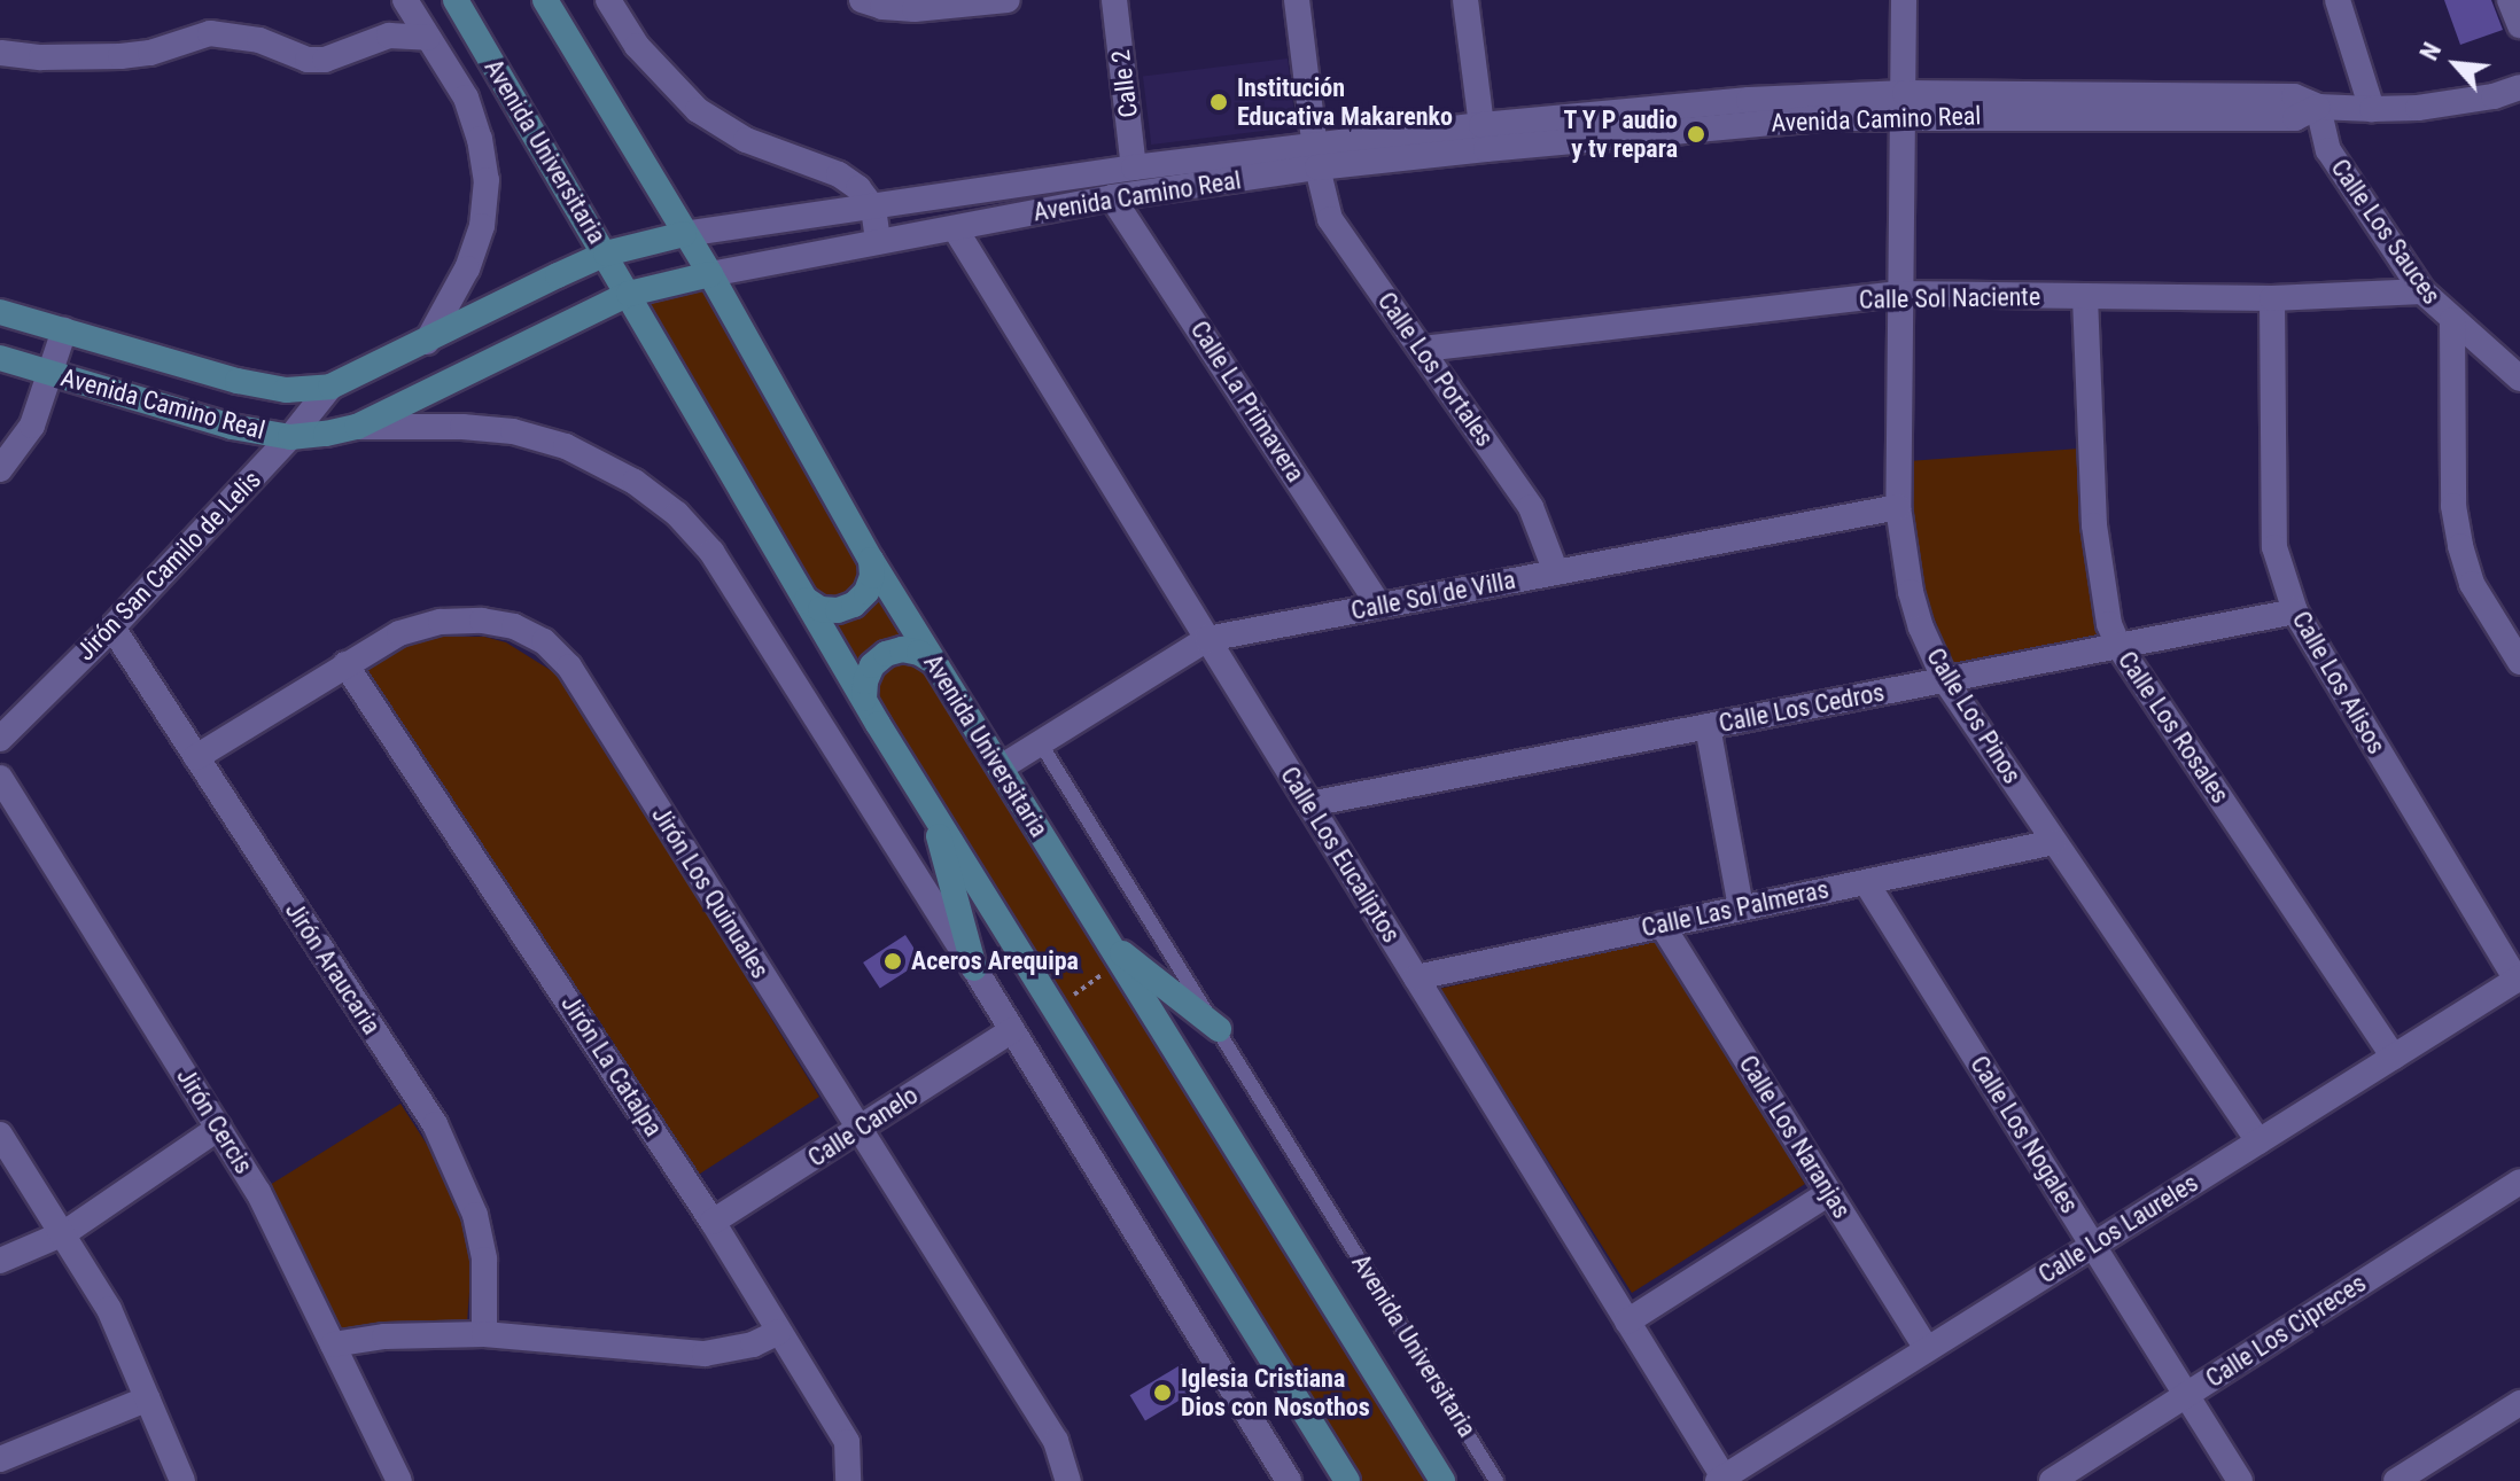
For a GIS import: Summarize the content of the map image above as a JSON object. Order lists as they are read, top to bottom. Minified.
{"streets":{"main road":["Avenida Camino Real","Avenida Universitaria"],"street":["Calle 2","Calle Los Sauces","Calle Sol Naciente","Calle Los Portales","Calle La Primavera","Jirón San Camilo de Lelis","Calle Sol de Villa","Calle Los Alisos","Calle Los Cedros","Calle Los Pinos","Calle Los Rosales","Calle Los Eucaliptos","Jirón Los Quinuales","Calle Las Palmeras","Jirón Araucaria","Jirón La Catalpa","Jirón Cercis","Calle Canelo","Calle Los Nogales","Calle Los Naranjas","Calle Los Laureles","Calle Los Cipreces"]},"crossings":[["Calle 2","Avenida Camino Real"],["Avenida Camino Real","Avenida Universitaria"],["Avenida Camino Real","Calle Los Sauces"],["Avenida Camino Real","Calle Los Portales"],["Avenida Camino Real","Calle La Primavera"],["Avenida Camino Real","Jirón San Camilo de Lelis"],["Avenida Camino Real","Calle Los Pinos"],["Avenida Camino Real","Calle Los Eucaliptos"],["Avenida Universitaria","Calle Sol de Villa"],["Calle Los Sauces","Calle Sol Naciente"],["Calle Sol Naciente","Calle Los Portales"],["Calle Sol Naciente","Calle Los Alisos"],["Calle Sol Naciente","Calle Los Pinos"],["Calle Sol Naciente","Calle Los Rosales"],["Calle Los Portales","Calle Sol de Villa"],["Calle La Primavera","Calle Sol de Villa"],["Jirón San Camilo de Lelis","Jirón Araucaria"],["Calle Sol de Villa","Calle Los Pinos"],["Calle Sol de Villa","Calle Los Eucaliptos"],["Calle Los Alisos","Calle Los Cedros"],["Calle Los Alisos","Calle Los Laureles"],["Calle Los Cedros","Calle Los Pinos"],["Calle Los Cedros","Calle Los Rosales"],["Calle Los Cedros","Calle Los Eucaliptos"],["Calle Los Pinos","Calle Las Palmeras"],["Calle Los Pinos","Calle Los Laureles"],["Calle Los Rosales","Calle Los Laureles"],["Calle Los Eucaliptos","Calle Las Palmeras"],["Calle Los Eucaliptos","Calle Los Laureles"],["Jirón Los Quinuales","Jirón Araucaria"],["Jirón Los Quinuales","Jirón La Catalpa"],["Jirón Los Quinuales","Calle Canelo"],["Calle Las Palmeras","Calle Los Nogales"],["Calle Las Palmeras","Calle Los Naranjas"],["Jirón La Catalpa","Calle Canelo"],["Calle Los Nogales","Calle Los Laureles"],["Calle Los Nogales","Calle Los Cipreces"],["Calle Los Naranjas","Calle Los Laureles"]],"places":["Institución Educativa Makarenko","T Y P audio y tv repara","Aceros Arequipa","Iglesia Cristiana Dios con Nosothos"],"north":"top left"}
